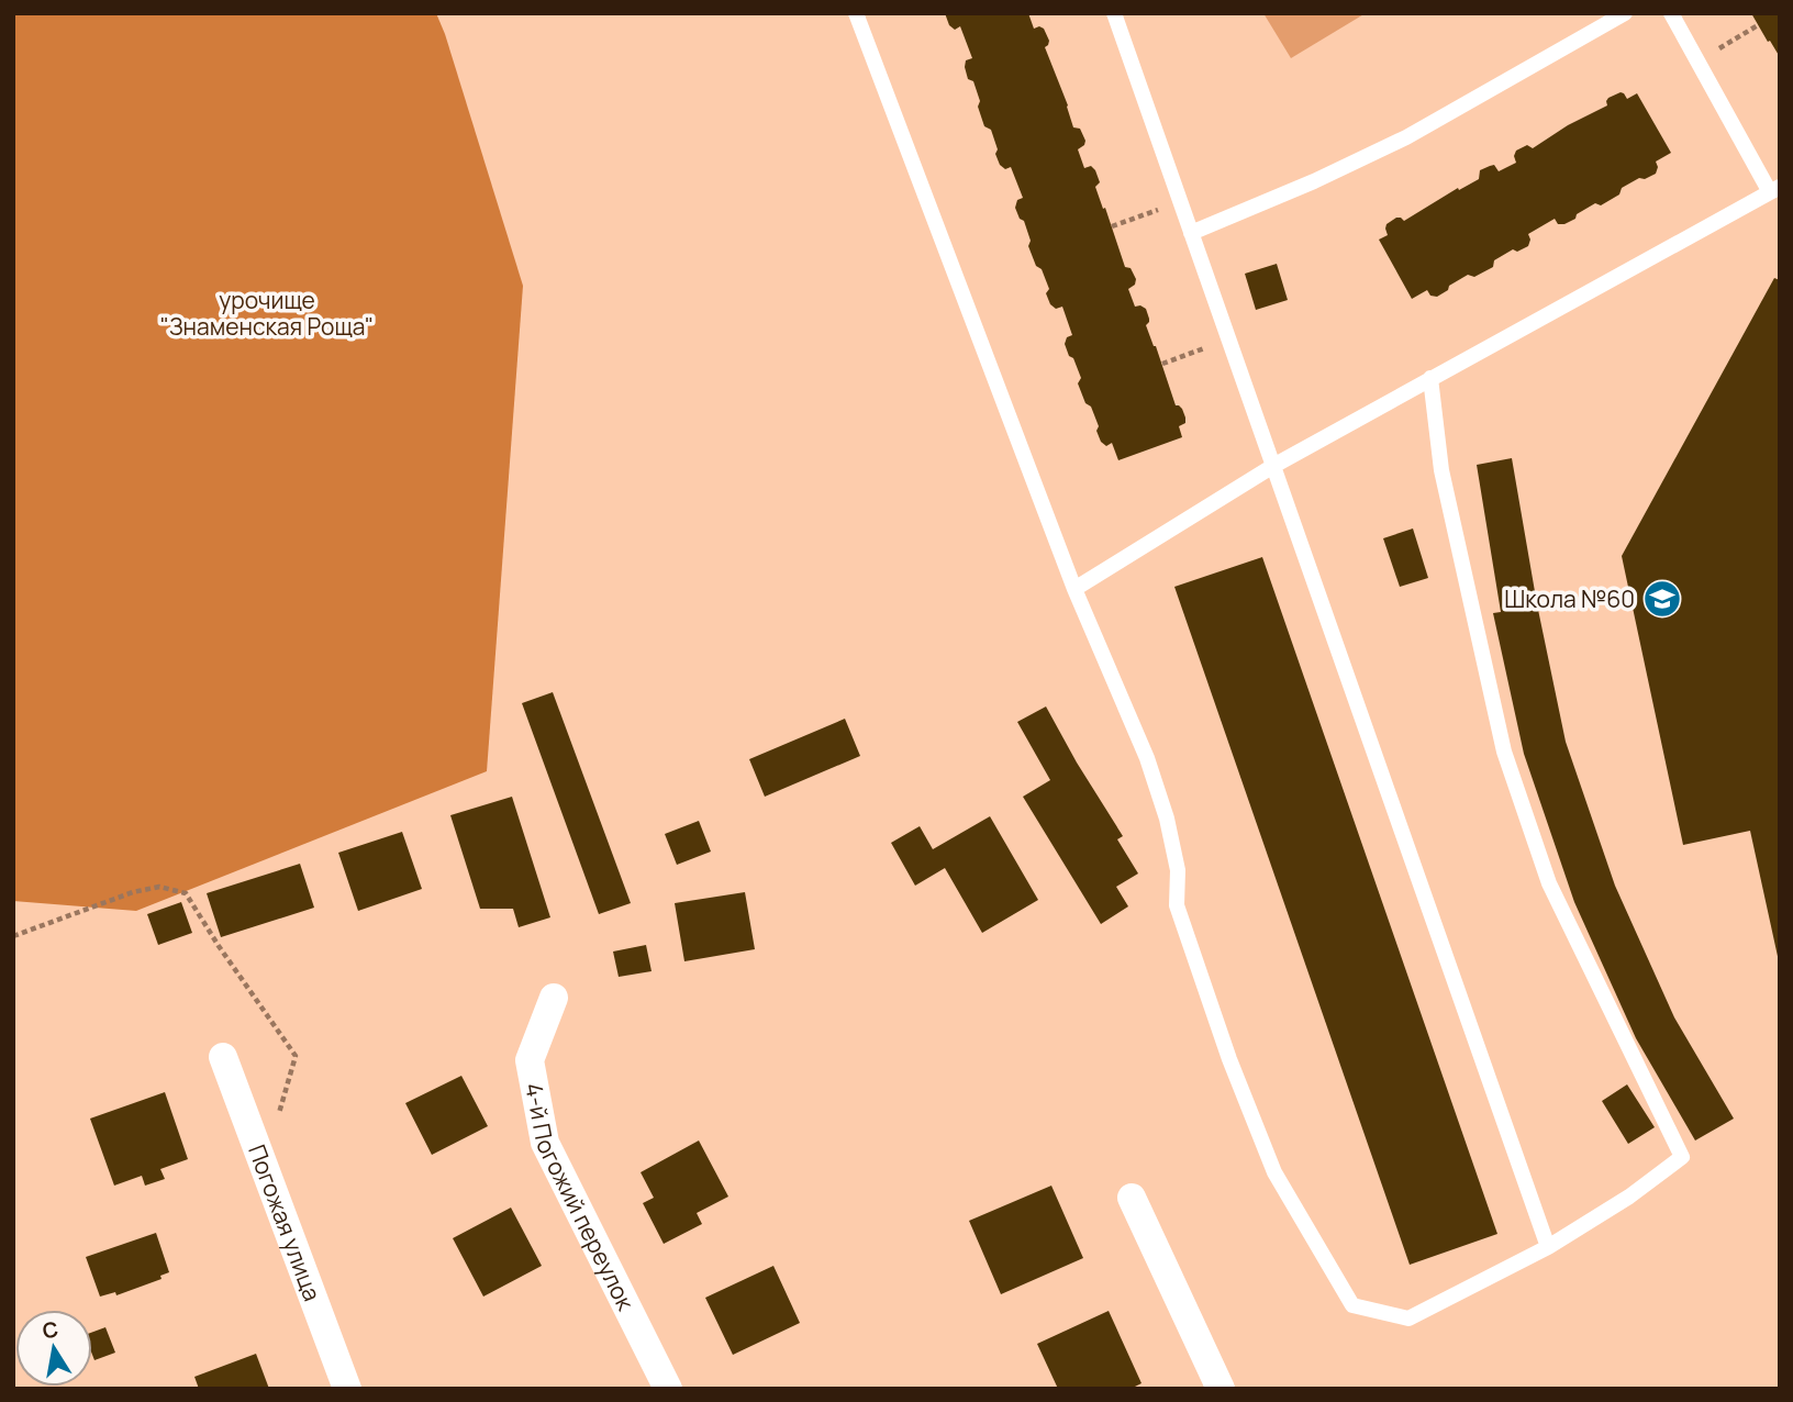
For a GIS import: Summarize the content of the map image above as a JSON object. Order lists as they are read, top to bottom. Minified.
{"streets":{"street":["4-й Погожий переулок","Погожая улица"]},"parks":["урочище \"Знаменская Роща\""],"places":{"school or university":["Школа №60"]},"north":"top"}
